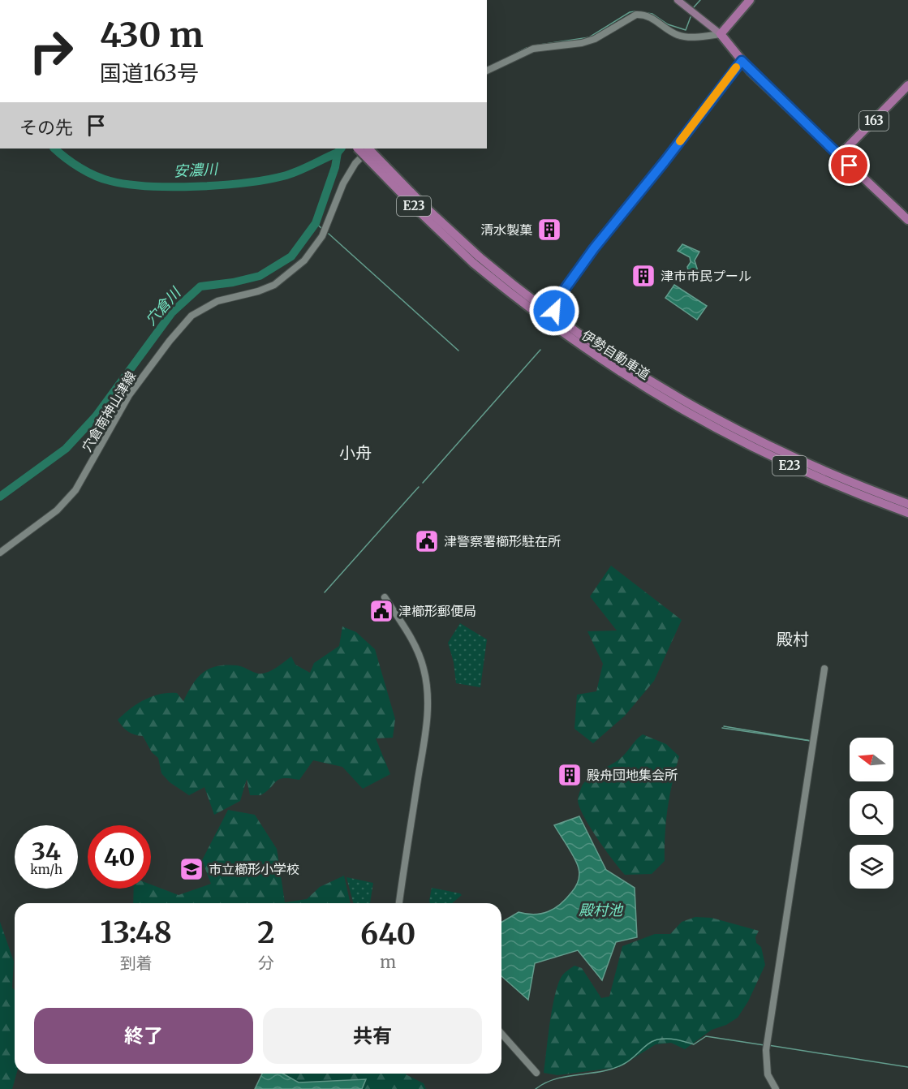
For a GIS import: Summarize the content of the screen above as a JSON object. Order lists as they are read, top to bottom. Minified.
{"streets":{"highway":["163","E23","伊勢自動車道"],"street":["穴倉南神山津線"]},"districts":["小舟","殿村"],"water":["安濃川","穴倉川","殿村池"],"places":{"building":["清水製菓","津市市民プール","殿舟団地集会所"],"public building":["津警察署櫛形駐在所","津櫛形郵便局"],"school or university":["市立櫛形小学校"]},"north":"left","page":{"turn":["430 m","国道163号"],"then":"その先","speed":"34 km/h","limit":"40","eta":["13:48","到着","2","分","640","m"],"buttons":["終了","共有"]}}
